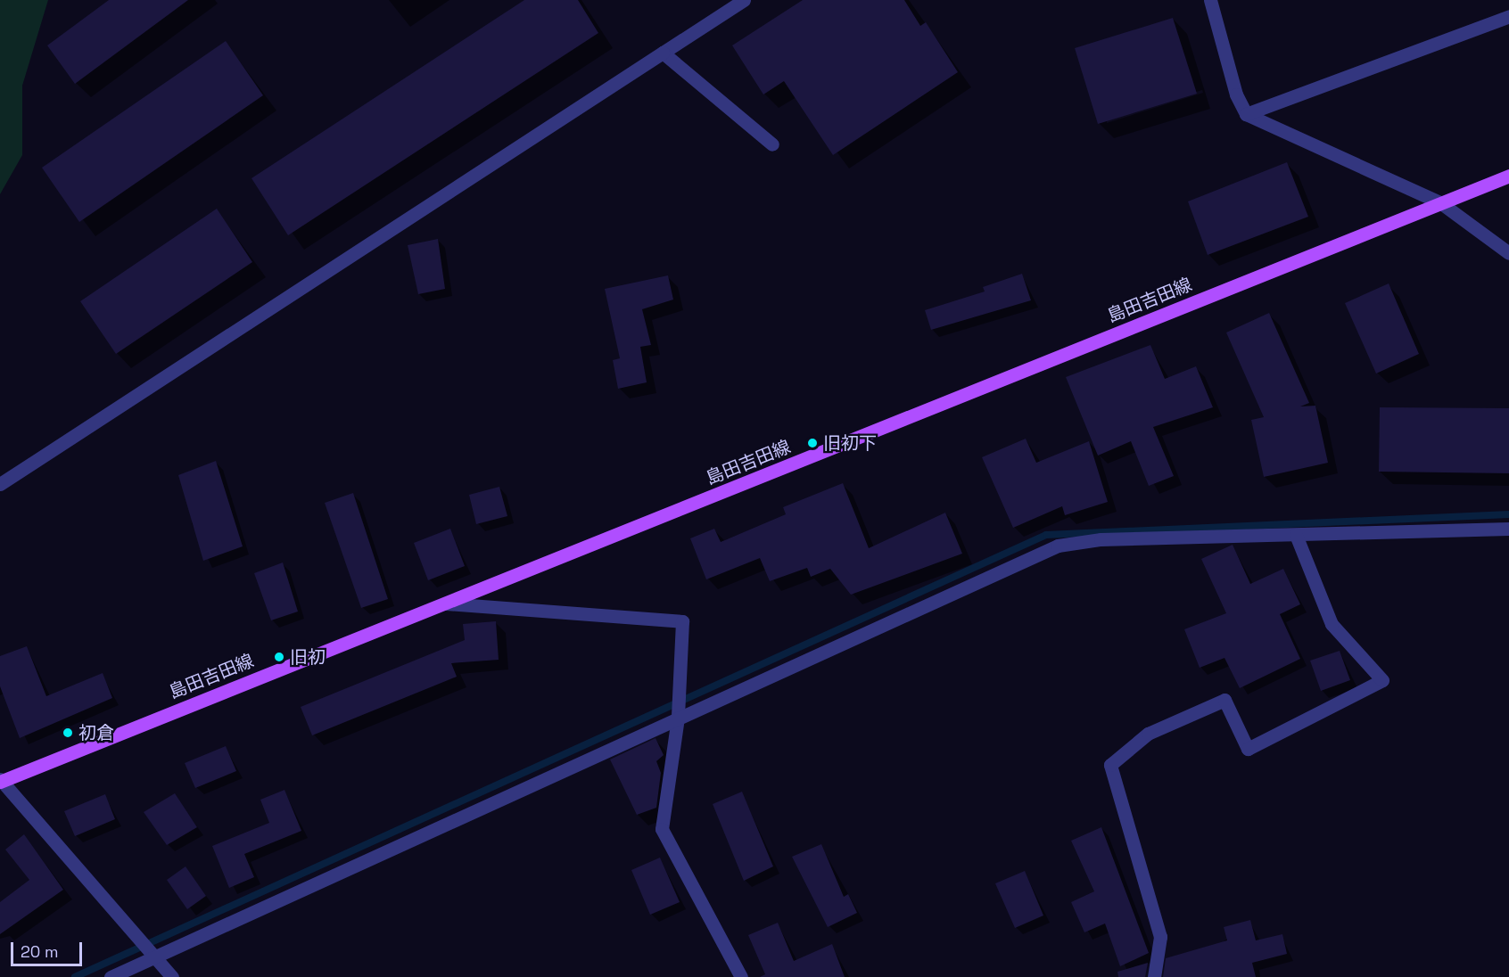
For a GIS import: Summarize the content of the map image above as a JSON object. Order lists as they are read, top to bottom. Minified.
{"streets":{"main road":["島田吉田線"]},"places":["旧初下","旧初","初倉"],"scale_bar":"20 m"}
